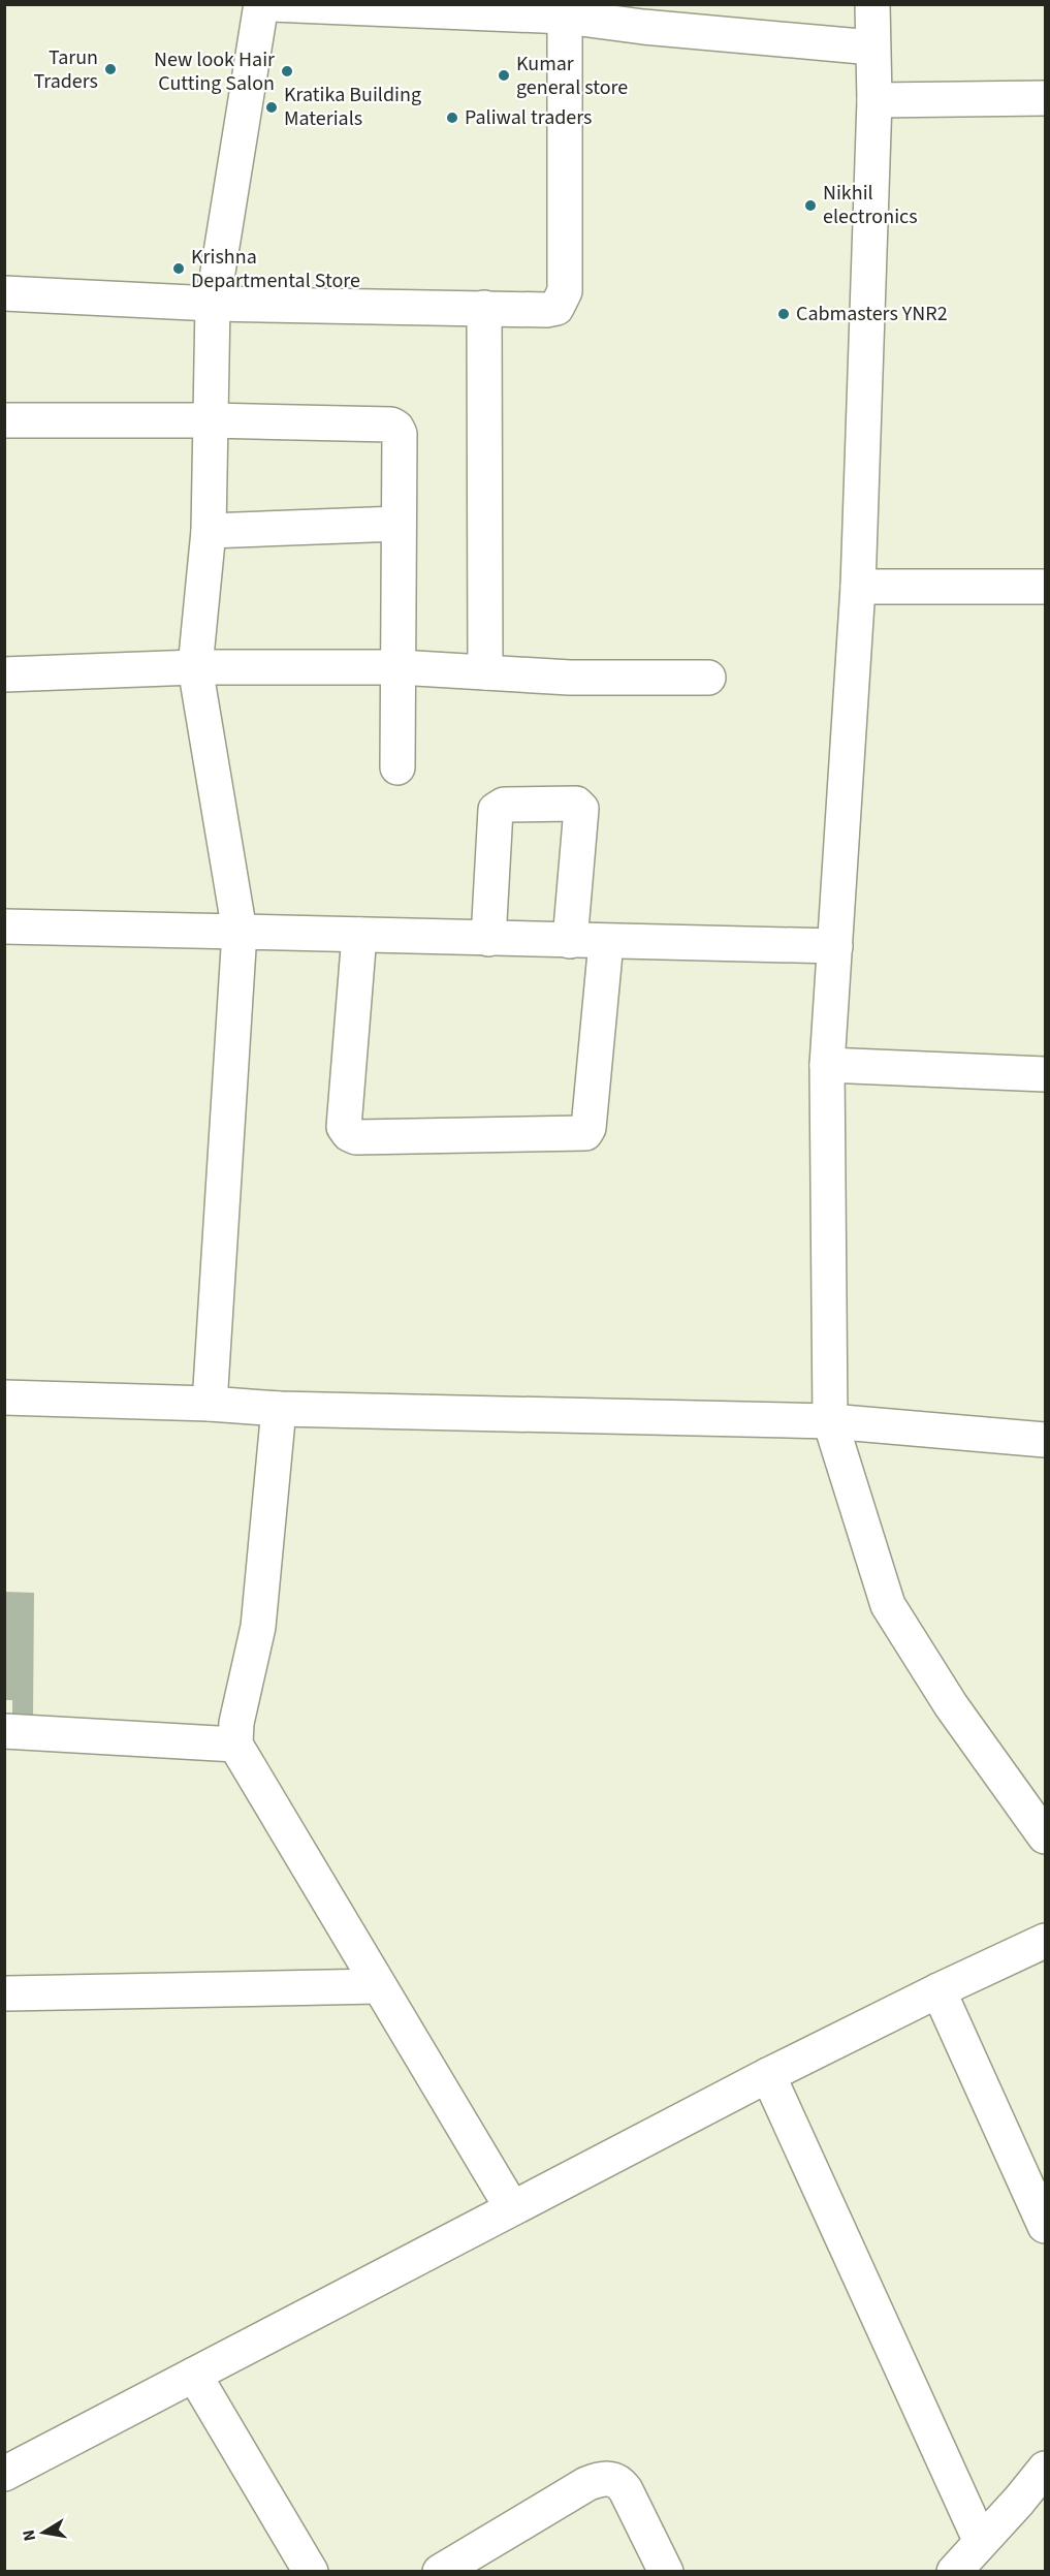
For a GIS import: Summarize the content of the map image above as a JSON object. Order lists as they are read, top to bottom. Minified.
{"places":["Tarun Traders","New look Hair Cutting Salon","Kumar general store","Kratika Building Materials","Paliwal traders","Nikhil electronics","Krishna Departmental Store","Cabmasters YNR2"],"north":"left"}
